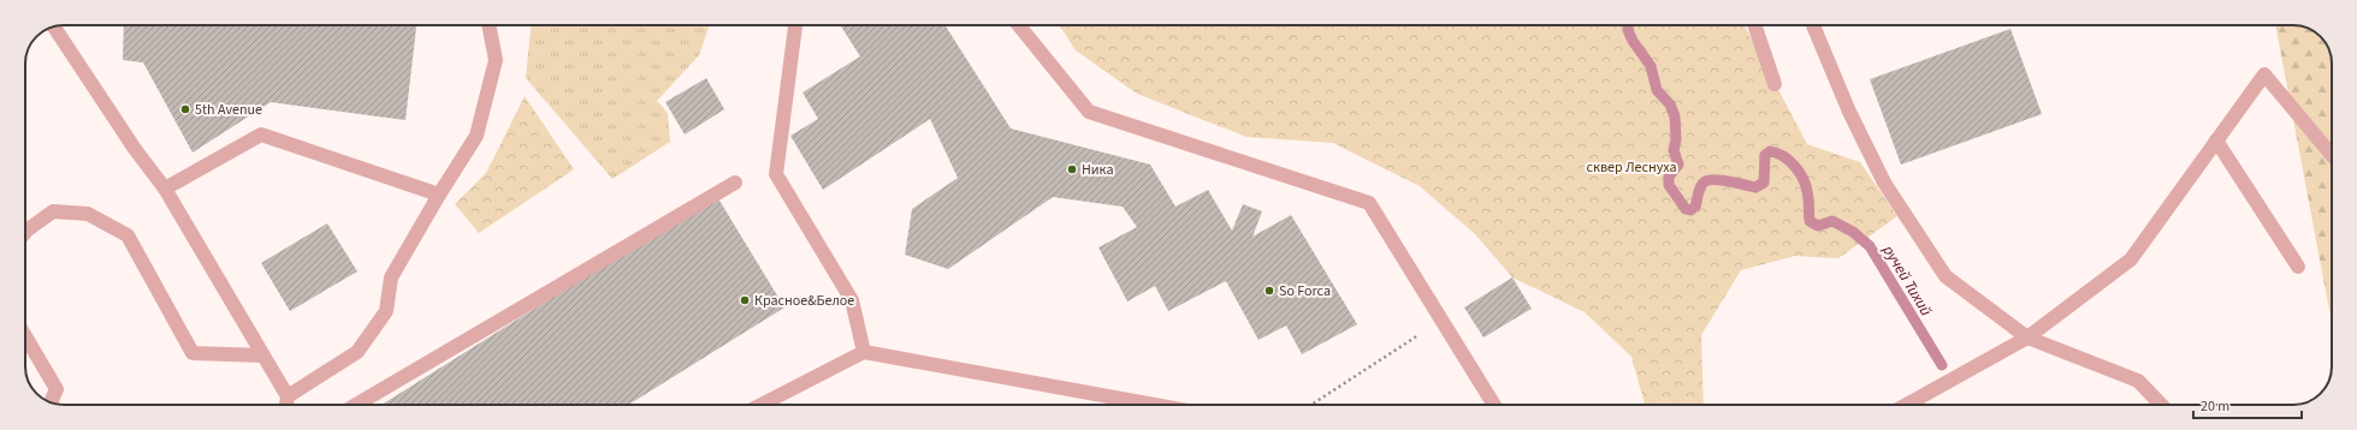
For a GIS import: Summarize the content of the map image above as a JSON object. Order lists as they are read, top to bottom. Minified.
{"water":["ручей Тихий"],"parks":["сквер Леснуха"],"places":["5th Avenue","Ника","So Forca","Красное&Белое"],"scale_bar":"20 m"}
